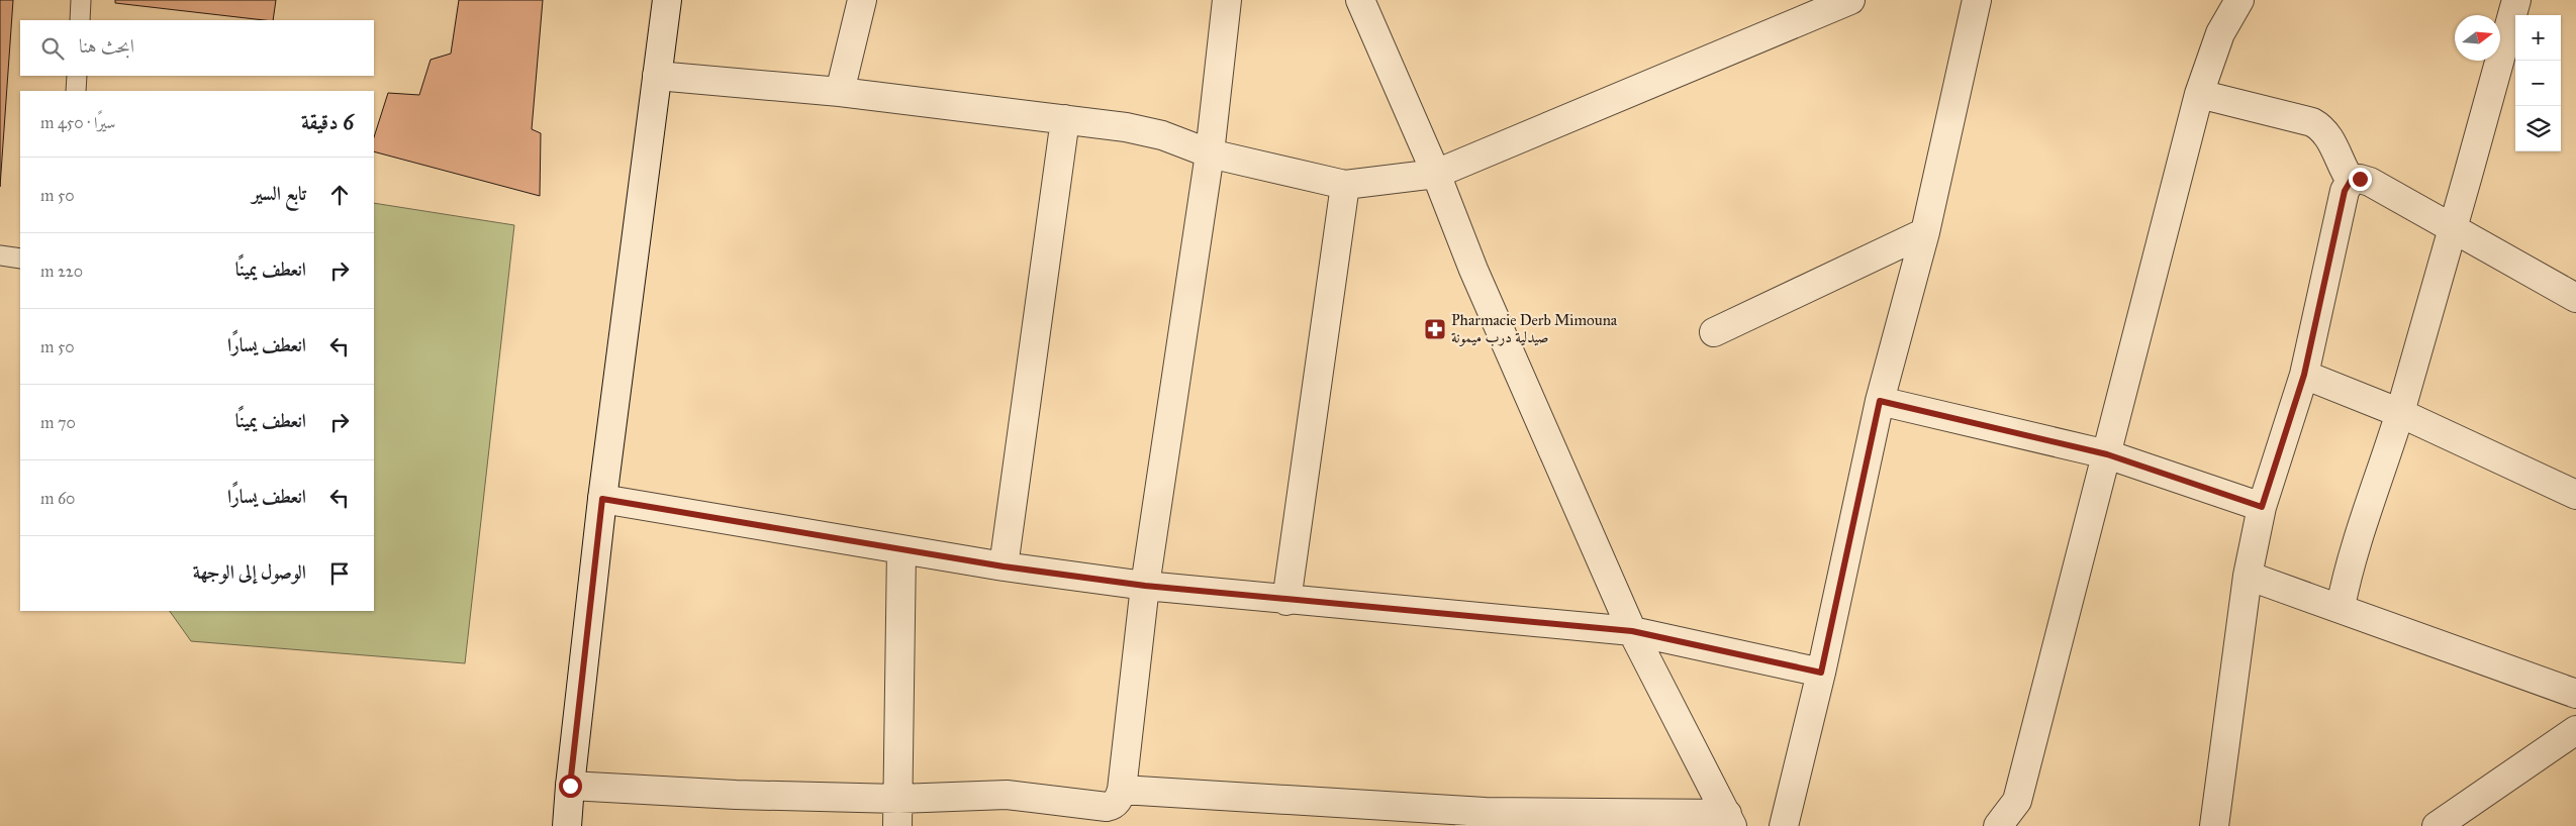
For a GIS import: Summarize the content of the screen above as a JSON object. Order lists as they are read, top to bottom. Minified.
{"places":{"pharmacy":["Pharmacie Derb Mimouna صيدلية درب ميمونة"]},"north":"right","page":{"map_buttons":["+","−"],"search":"ابحث هنا","heading":["6 دقيقة","سيرًا · 450 m"],"list":[["تابع السير","50 m"],["انعطف يمينًا","220 m"],["انعطف يسارًا","50 m"],["انعطف يمينًا","70 m"],["انعطف يسارًا","60 m"],"الوصول إلى الوجهة"]}}
